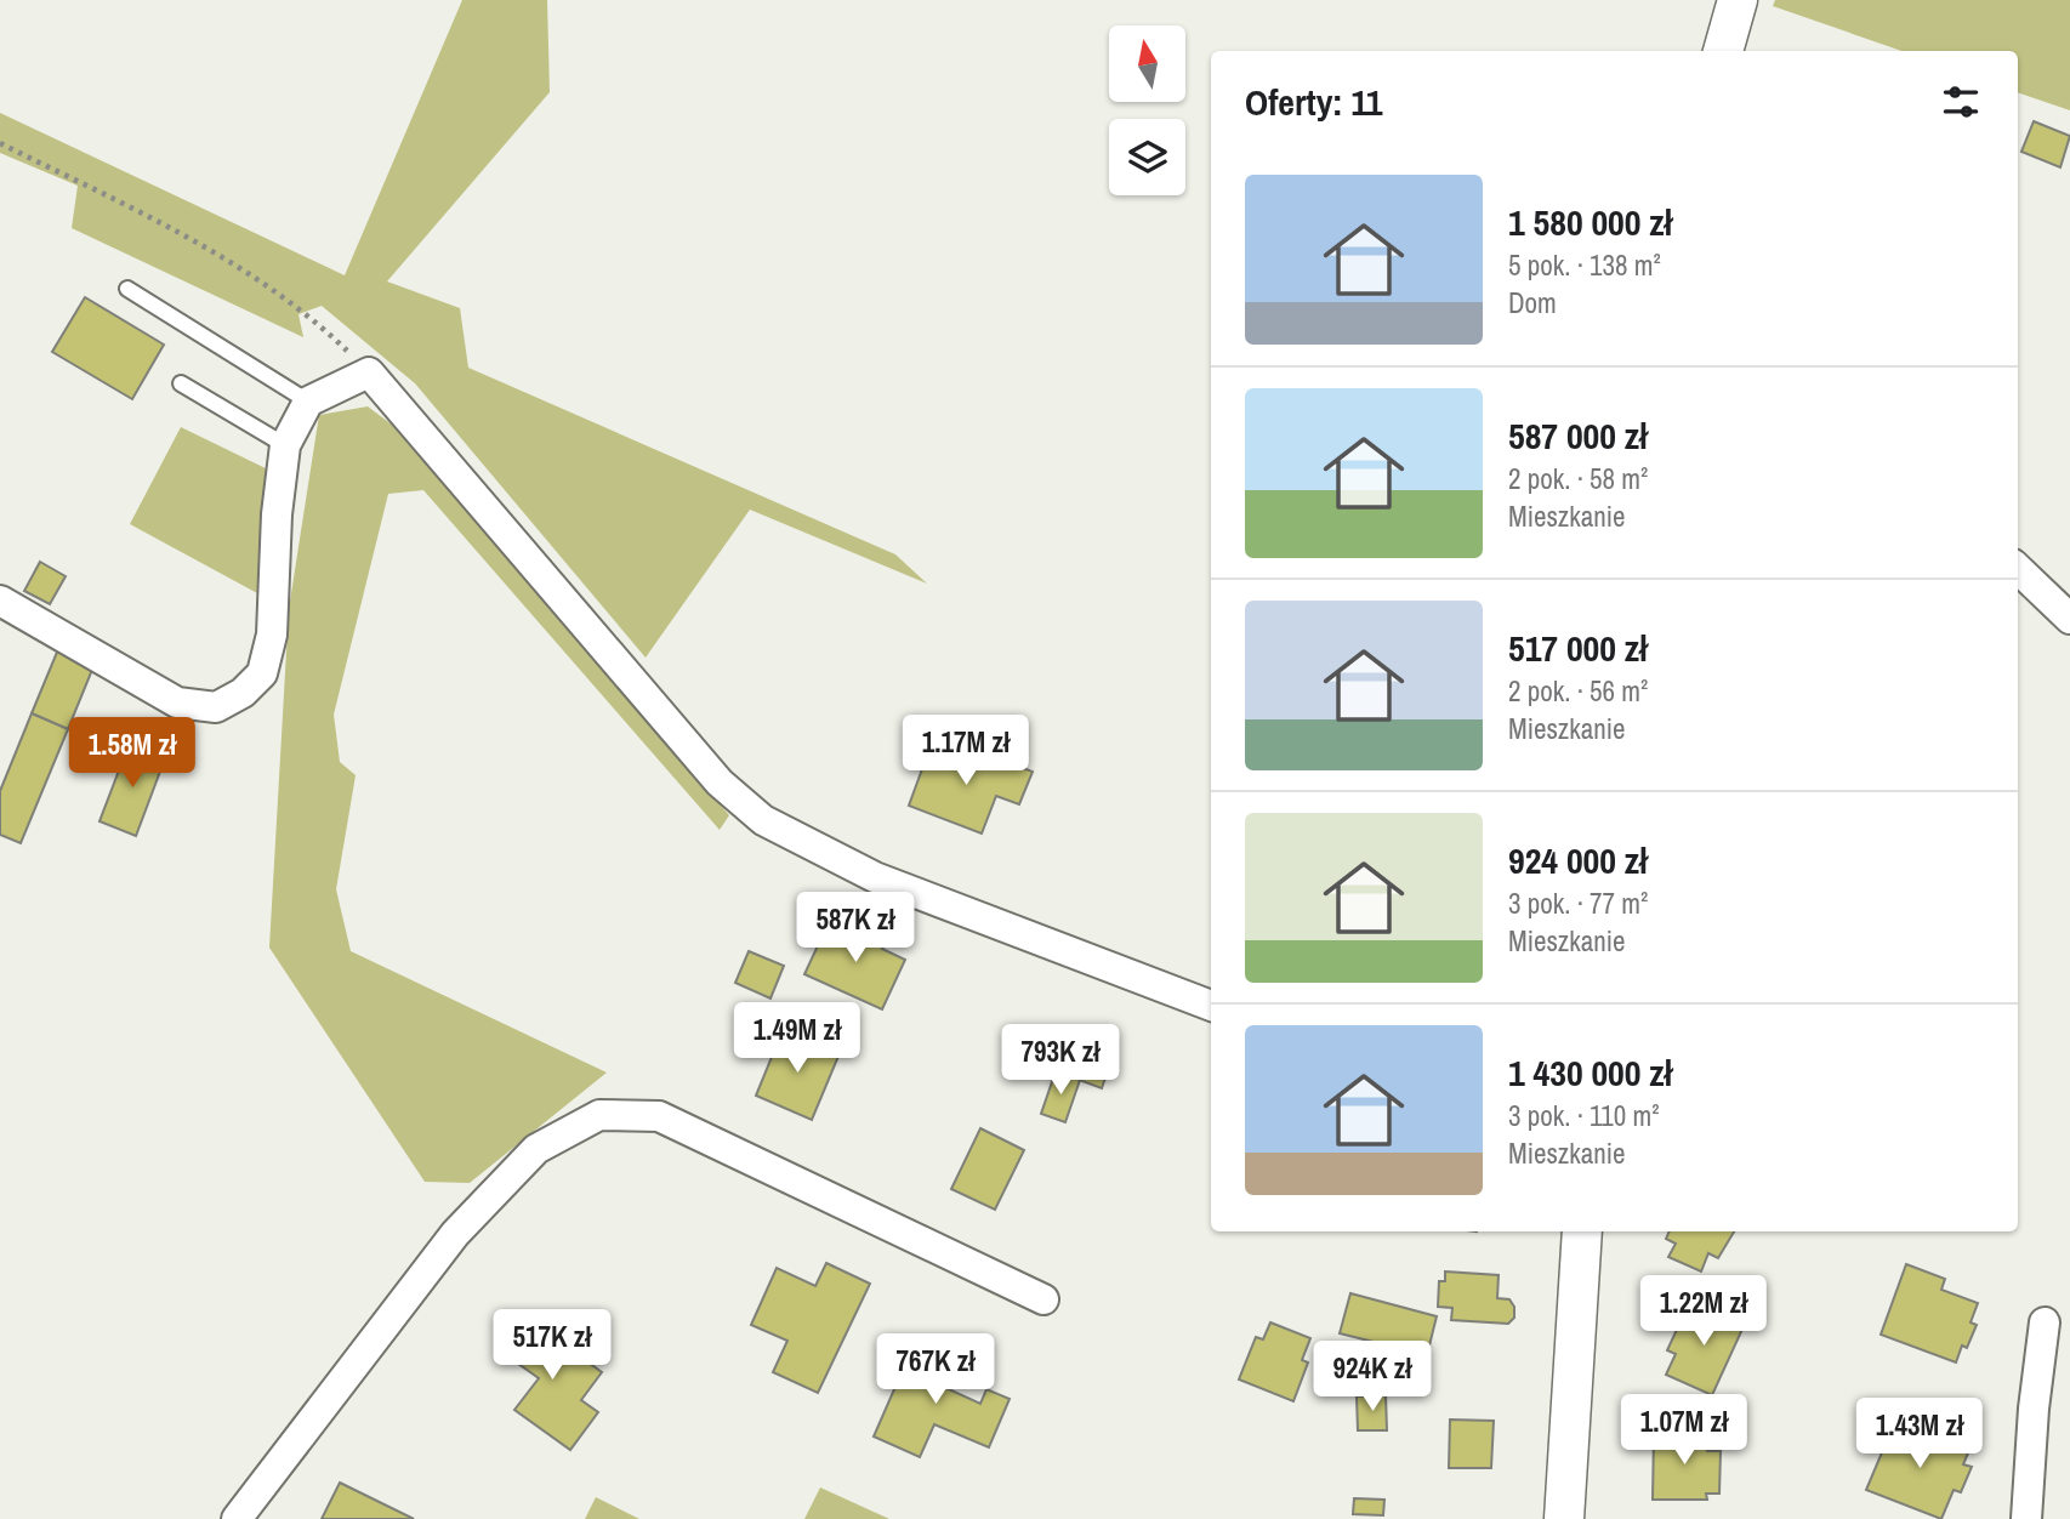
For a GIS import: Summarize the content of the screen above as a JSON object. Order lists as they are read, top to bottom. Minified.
{"north":"top","page":{"heading":"Oferty: 11","list":[{"name":"1 580 000 zł","note":"5 pok. · 138 m² · Dom"},{"name":"587 000 zł","note":"2 pok. · 58 m² · Mieszkanie"},{"name":"517 000 zł","note":"2 pok. · 56 m² · Mieszkanie"},{"name":"924 000 zł","note":"3 pok. · 77 m² · Mieszkanie"},{"name":"1 430 000 zł","note":"3 pok. · 110 m² · Mieszkanie"}],"price":["1.17M zł","1.58M zł","587K zł","1.49M zł","793K zł","1.22M zł","517K zł","767K zł","924K zł","1.07M zł","1.43M zł"]}}
